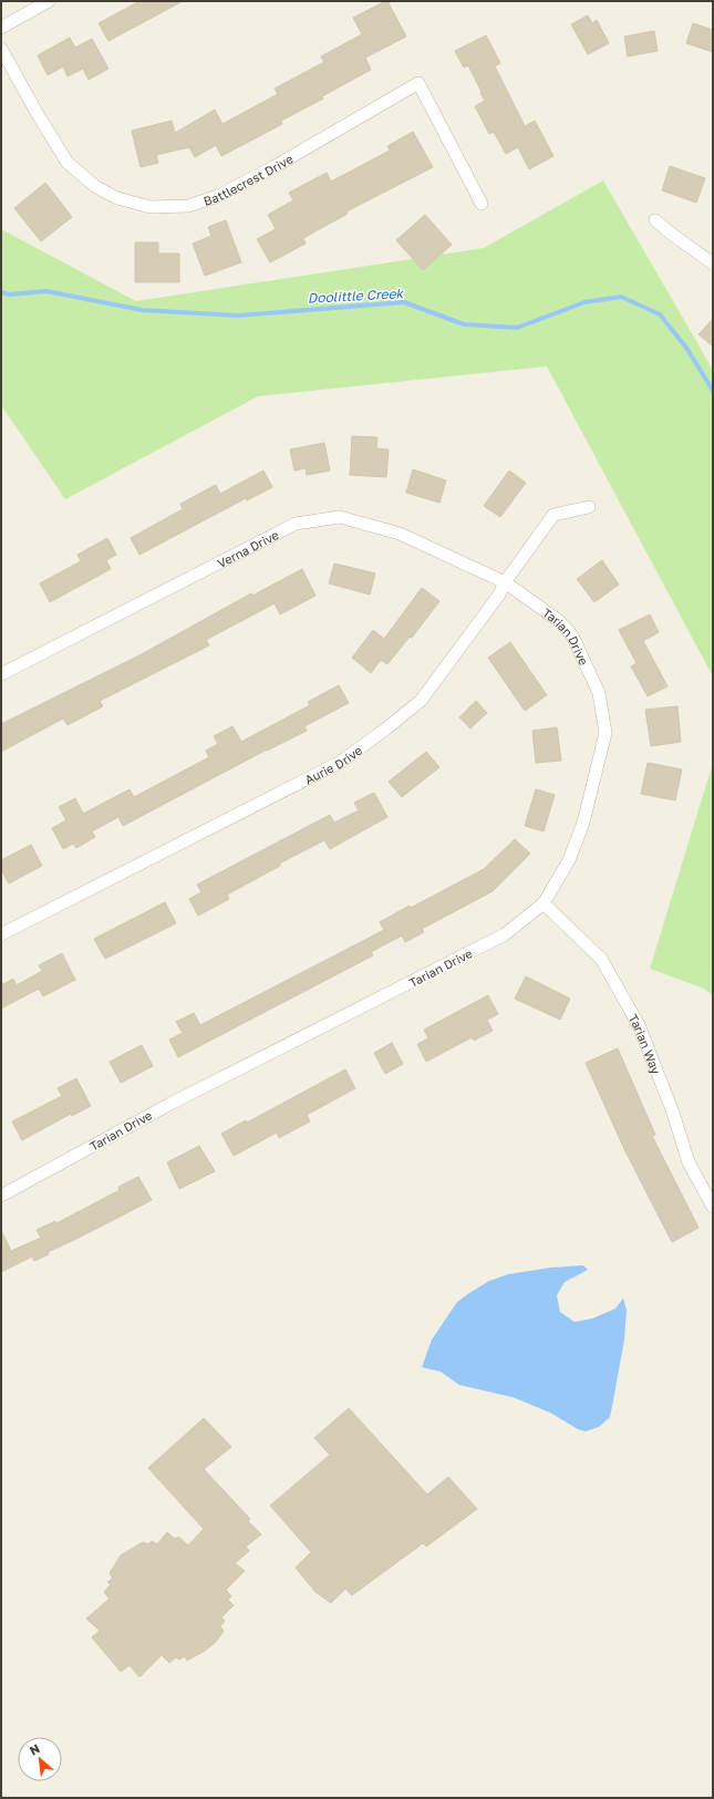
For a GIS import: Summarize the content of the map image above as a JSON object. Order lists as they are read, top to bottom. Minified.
{"streets":{"street":["Battlecrest Drive","Verna Drive","Tarian Drive","Aurie Drive","Tarian Way"]},"crossings":[["Verna Drive","Tarian Drive"],["Verna Drive","Aurie Drive"],["Tarian Drive","Aurie Drive"],["Tarian Drive","Tarian Way"]],"water":["Doolittle Creek"],"north":"top left"}
